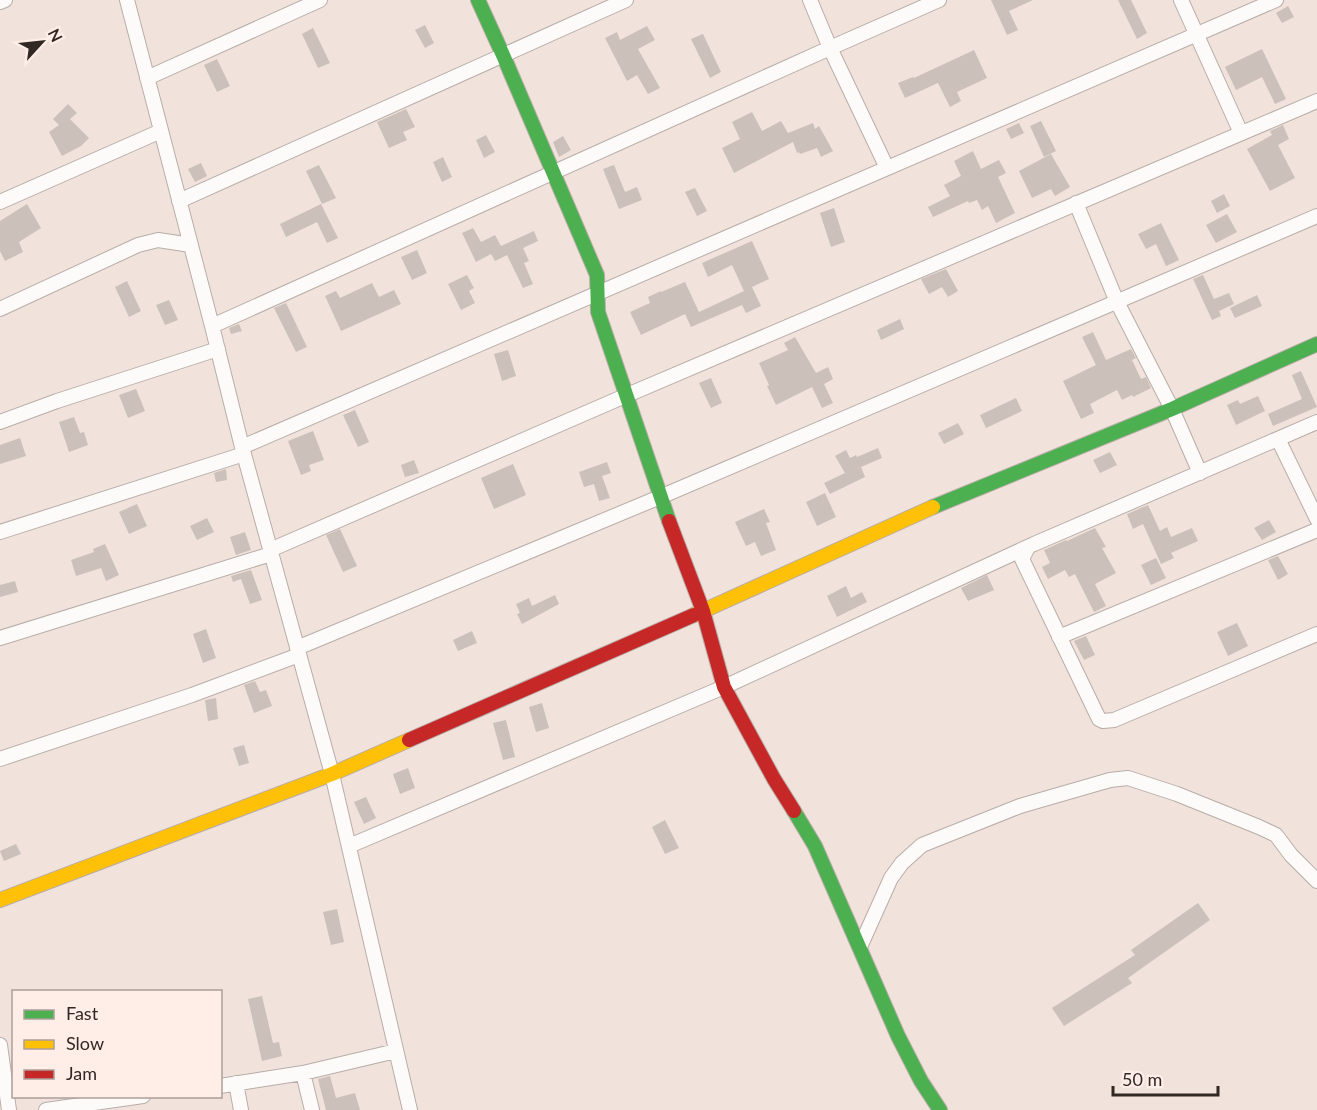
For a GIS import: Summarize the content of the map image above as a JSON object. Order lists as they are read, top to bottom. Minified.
{"legend":["Fast","Slow","Jam"],"scale_bar":"50 m","north":"top right"}
